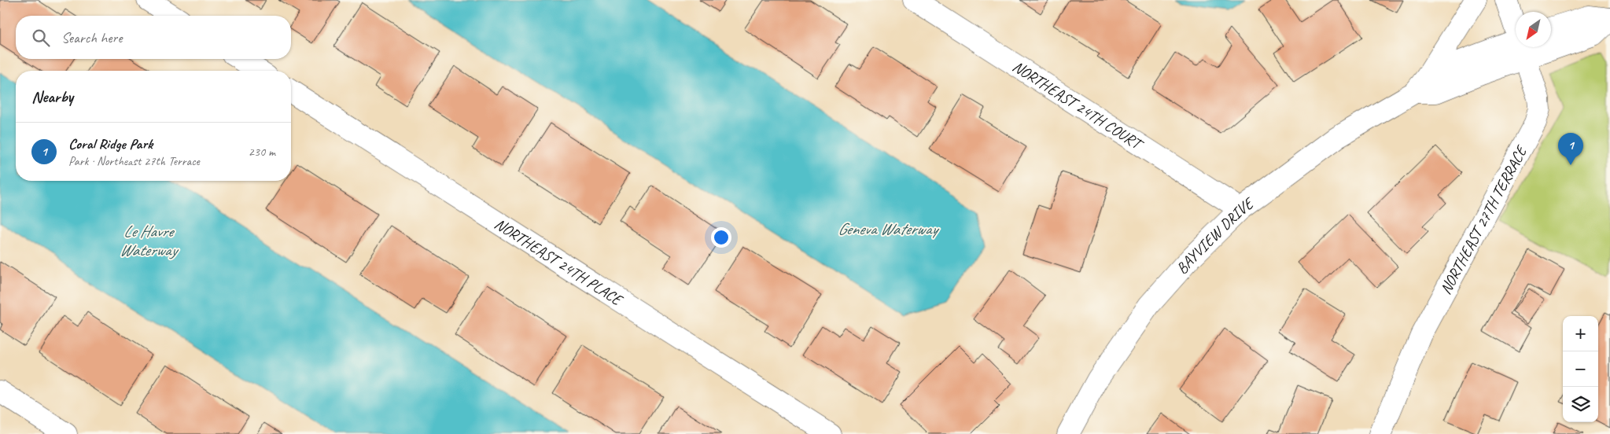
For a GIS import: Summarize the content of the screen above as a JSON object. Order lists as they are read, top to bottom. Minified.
{"streets":{"street":["NORTHEAST 24TH COURT","NORTHEAST 27TH TERRACE","BAYVIEW DRIVE","NORTHEAST 24TH PLACE"]},"crossings":[["NORTHEAST 24TH COURT","BAYVIEW DRIVE"]],"water":["Geneva Waterway","Le Havre Waterway"],"north":"bottom left","page":{"search":"Search here","heading":"Nearby","list":[{"mark":"1","name":"Coral Ridge Park","note":"Park · Northeast 27th Terrace","value":"230 m"}],"pins":"1","map_buttons":["+","−"]}}
